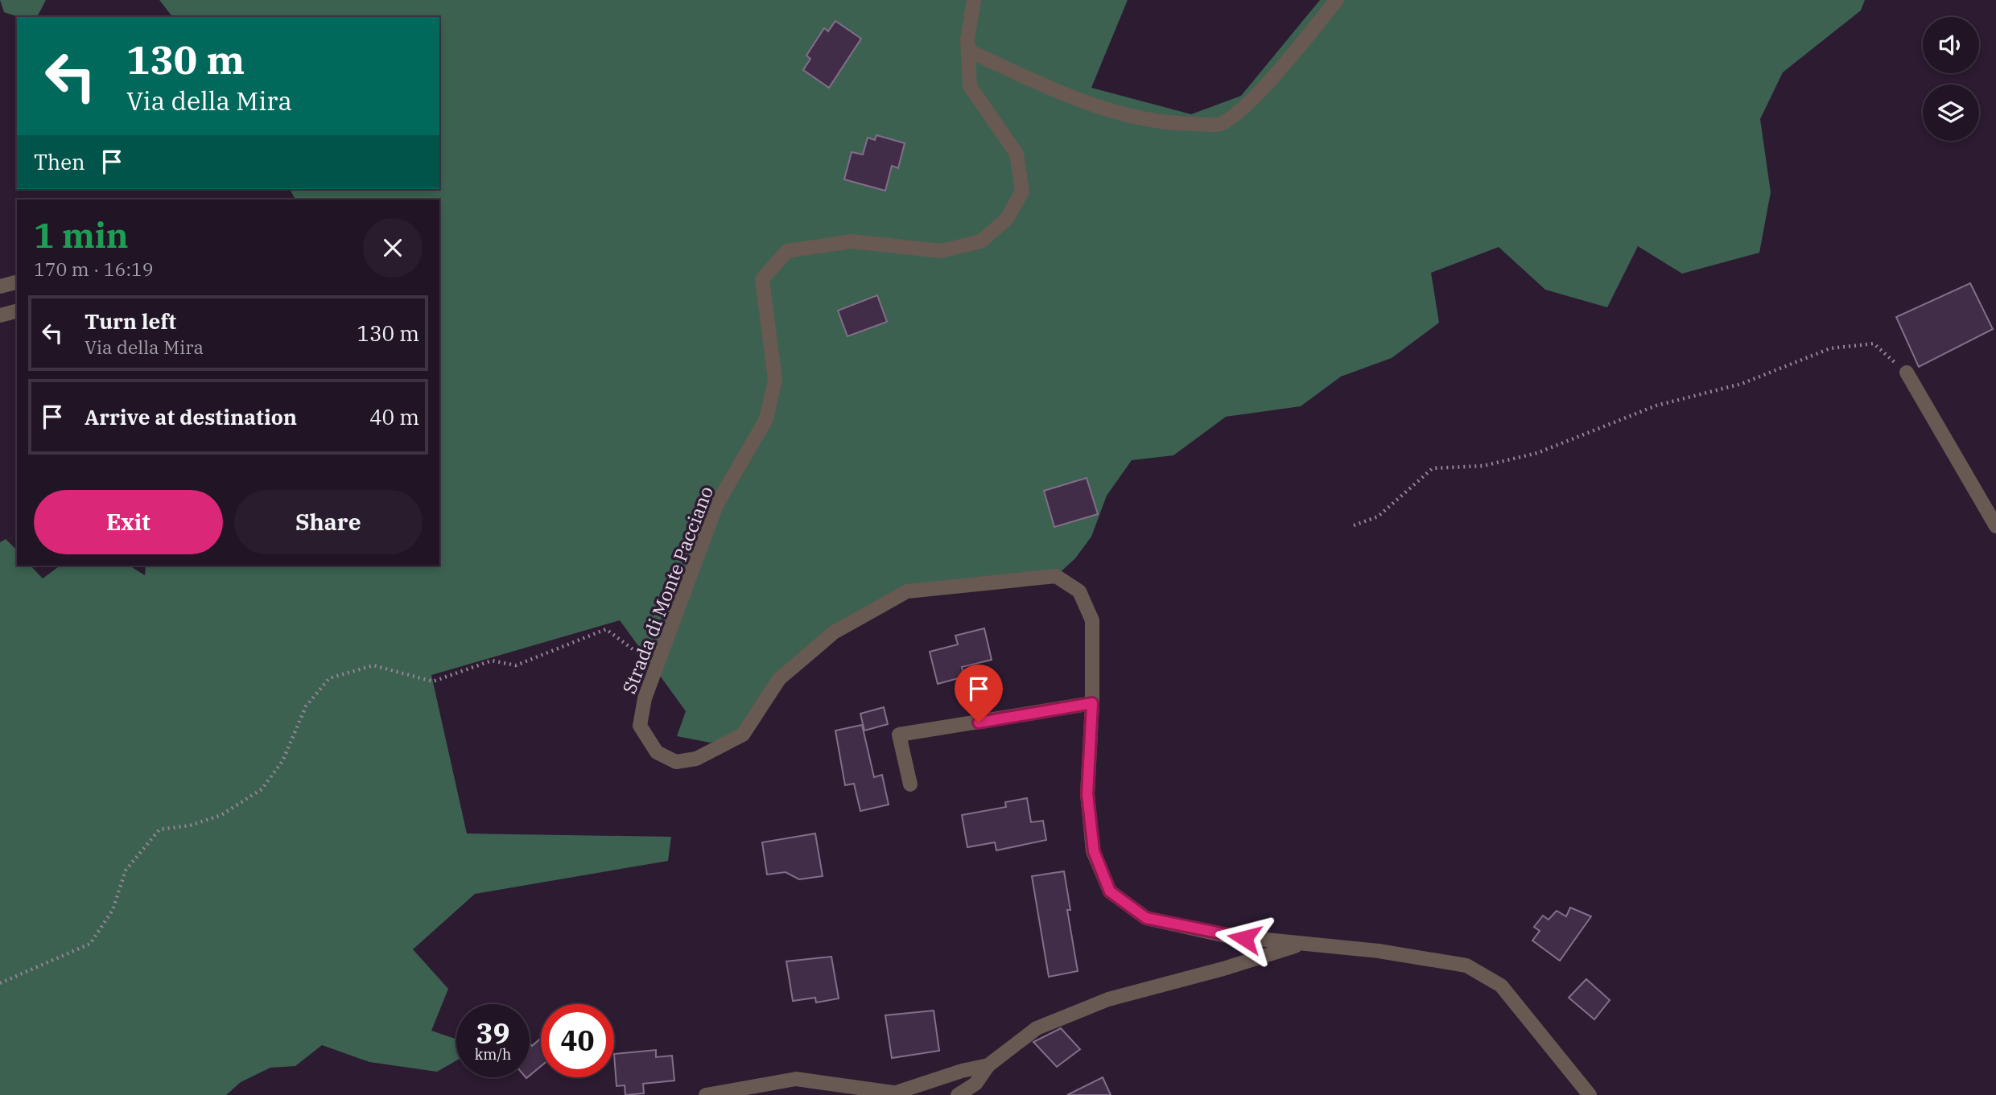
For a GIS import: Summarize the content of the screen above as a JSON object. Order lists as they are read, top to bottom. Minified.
{"streets":{"street":["Strada di Monte Pacciano"]},"page":{"turn":["130 m","Via della Mira"],"then":"Then","heading":["1 min","170 m · 16:19"],"list":[{"name":"Turn left","note":"Via della Mira","value":"130 m"},{"name":"Arrive at destination","value":"40 m"}],"buttons":["Exit","Share"],"speed":"39 km/h","limit":"40"}}
